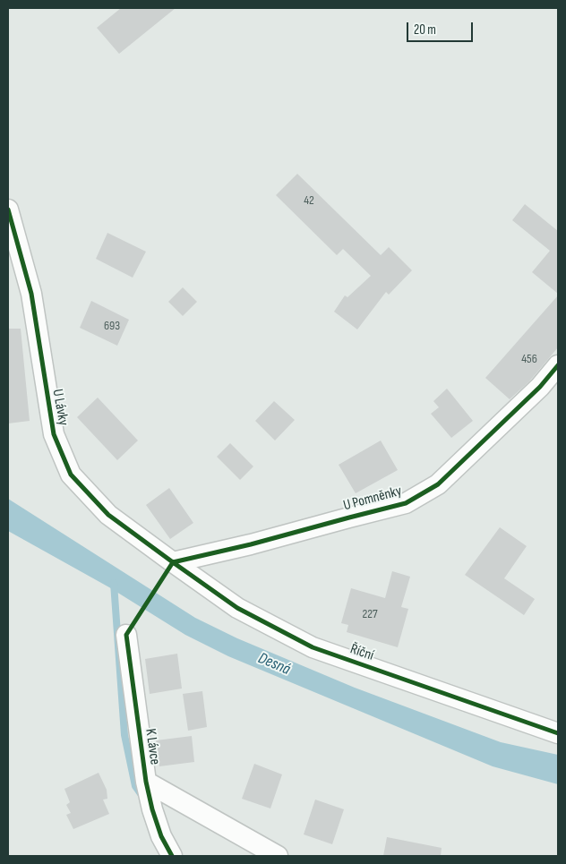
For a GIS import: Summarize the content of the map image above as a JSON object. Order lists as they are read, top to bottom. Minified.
{"streets":{"street":["U Lávky","U Pomněnky","Říční","K Lávce"]},"crossings":[["U Lávky","U Pomněnky"],["U Lávky","Říční"],["U Pomněnky","Říční"]],"water":["Desná"],"house_numbers":["42","693","456","227"],"scale_bar":"20 m"}
